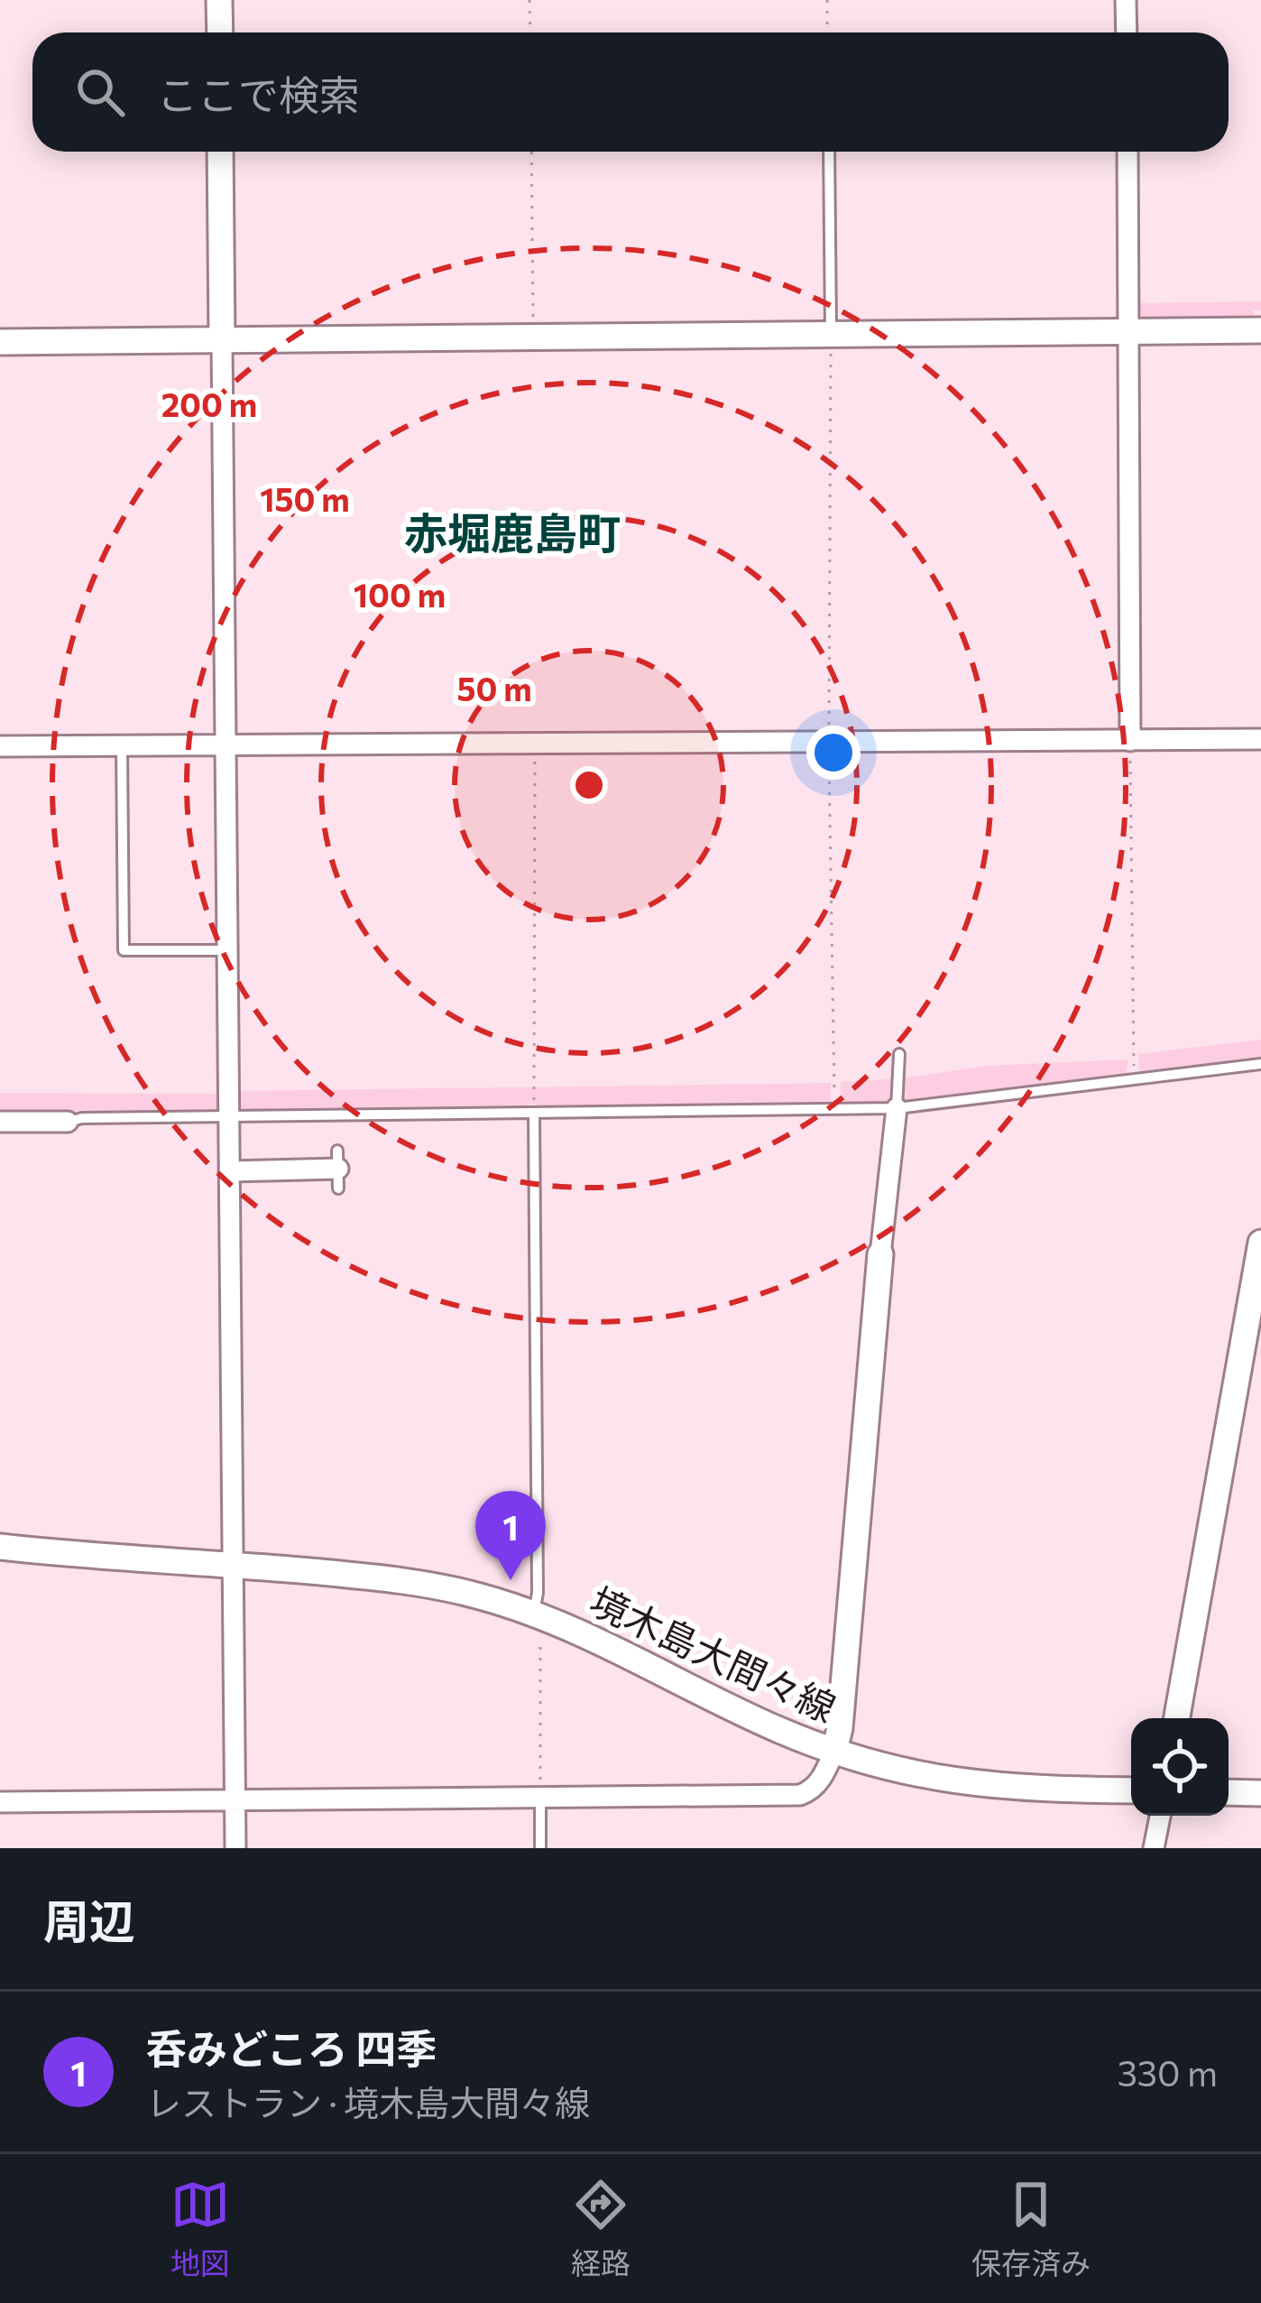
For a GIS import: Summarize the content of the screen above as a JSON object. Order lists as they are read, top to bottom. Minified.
{"streets":{"street":["境木島大間々線"]},"districts":["赤堀鹿島町"],"page":{"search":"ここで検索","pins":"1","heading":"周辺","list":[{"mark":"1","name":"呑みどころ 四季","note":"レストラン · 境木島大間々線","value":"330 m"}],"nav":["地図","経路","保存済み"]},"rings":["200 m","150 m","100 m","50 m"]}
